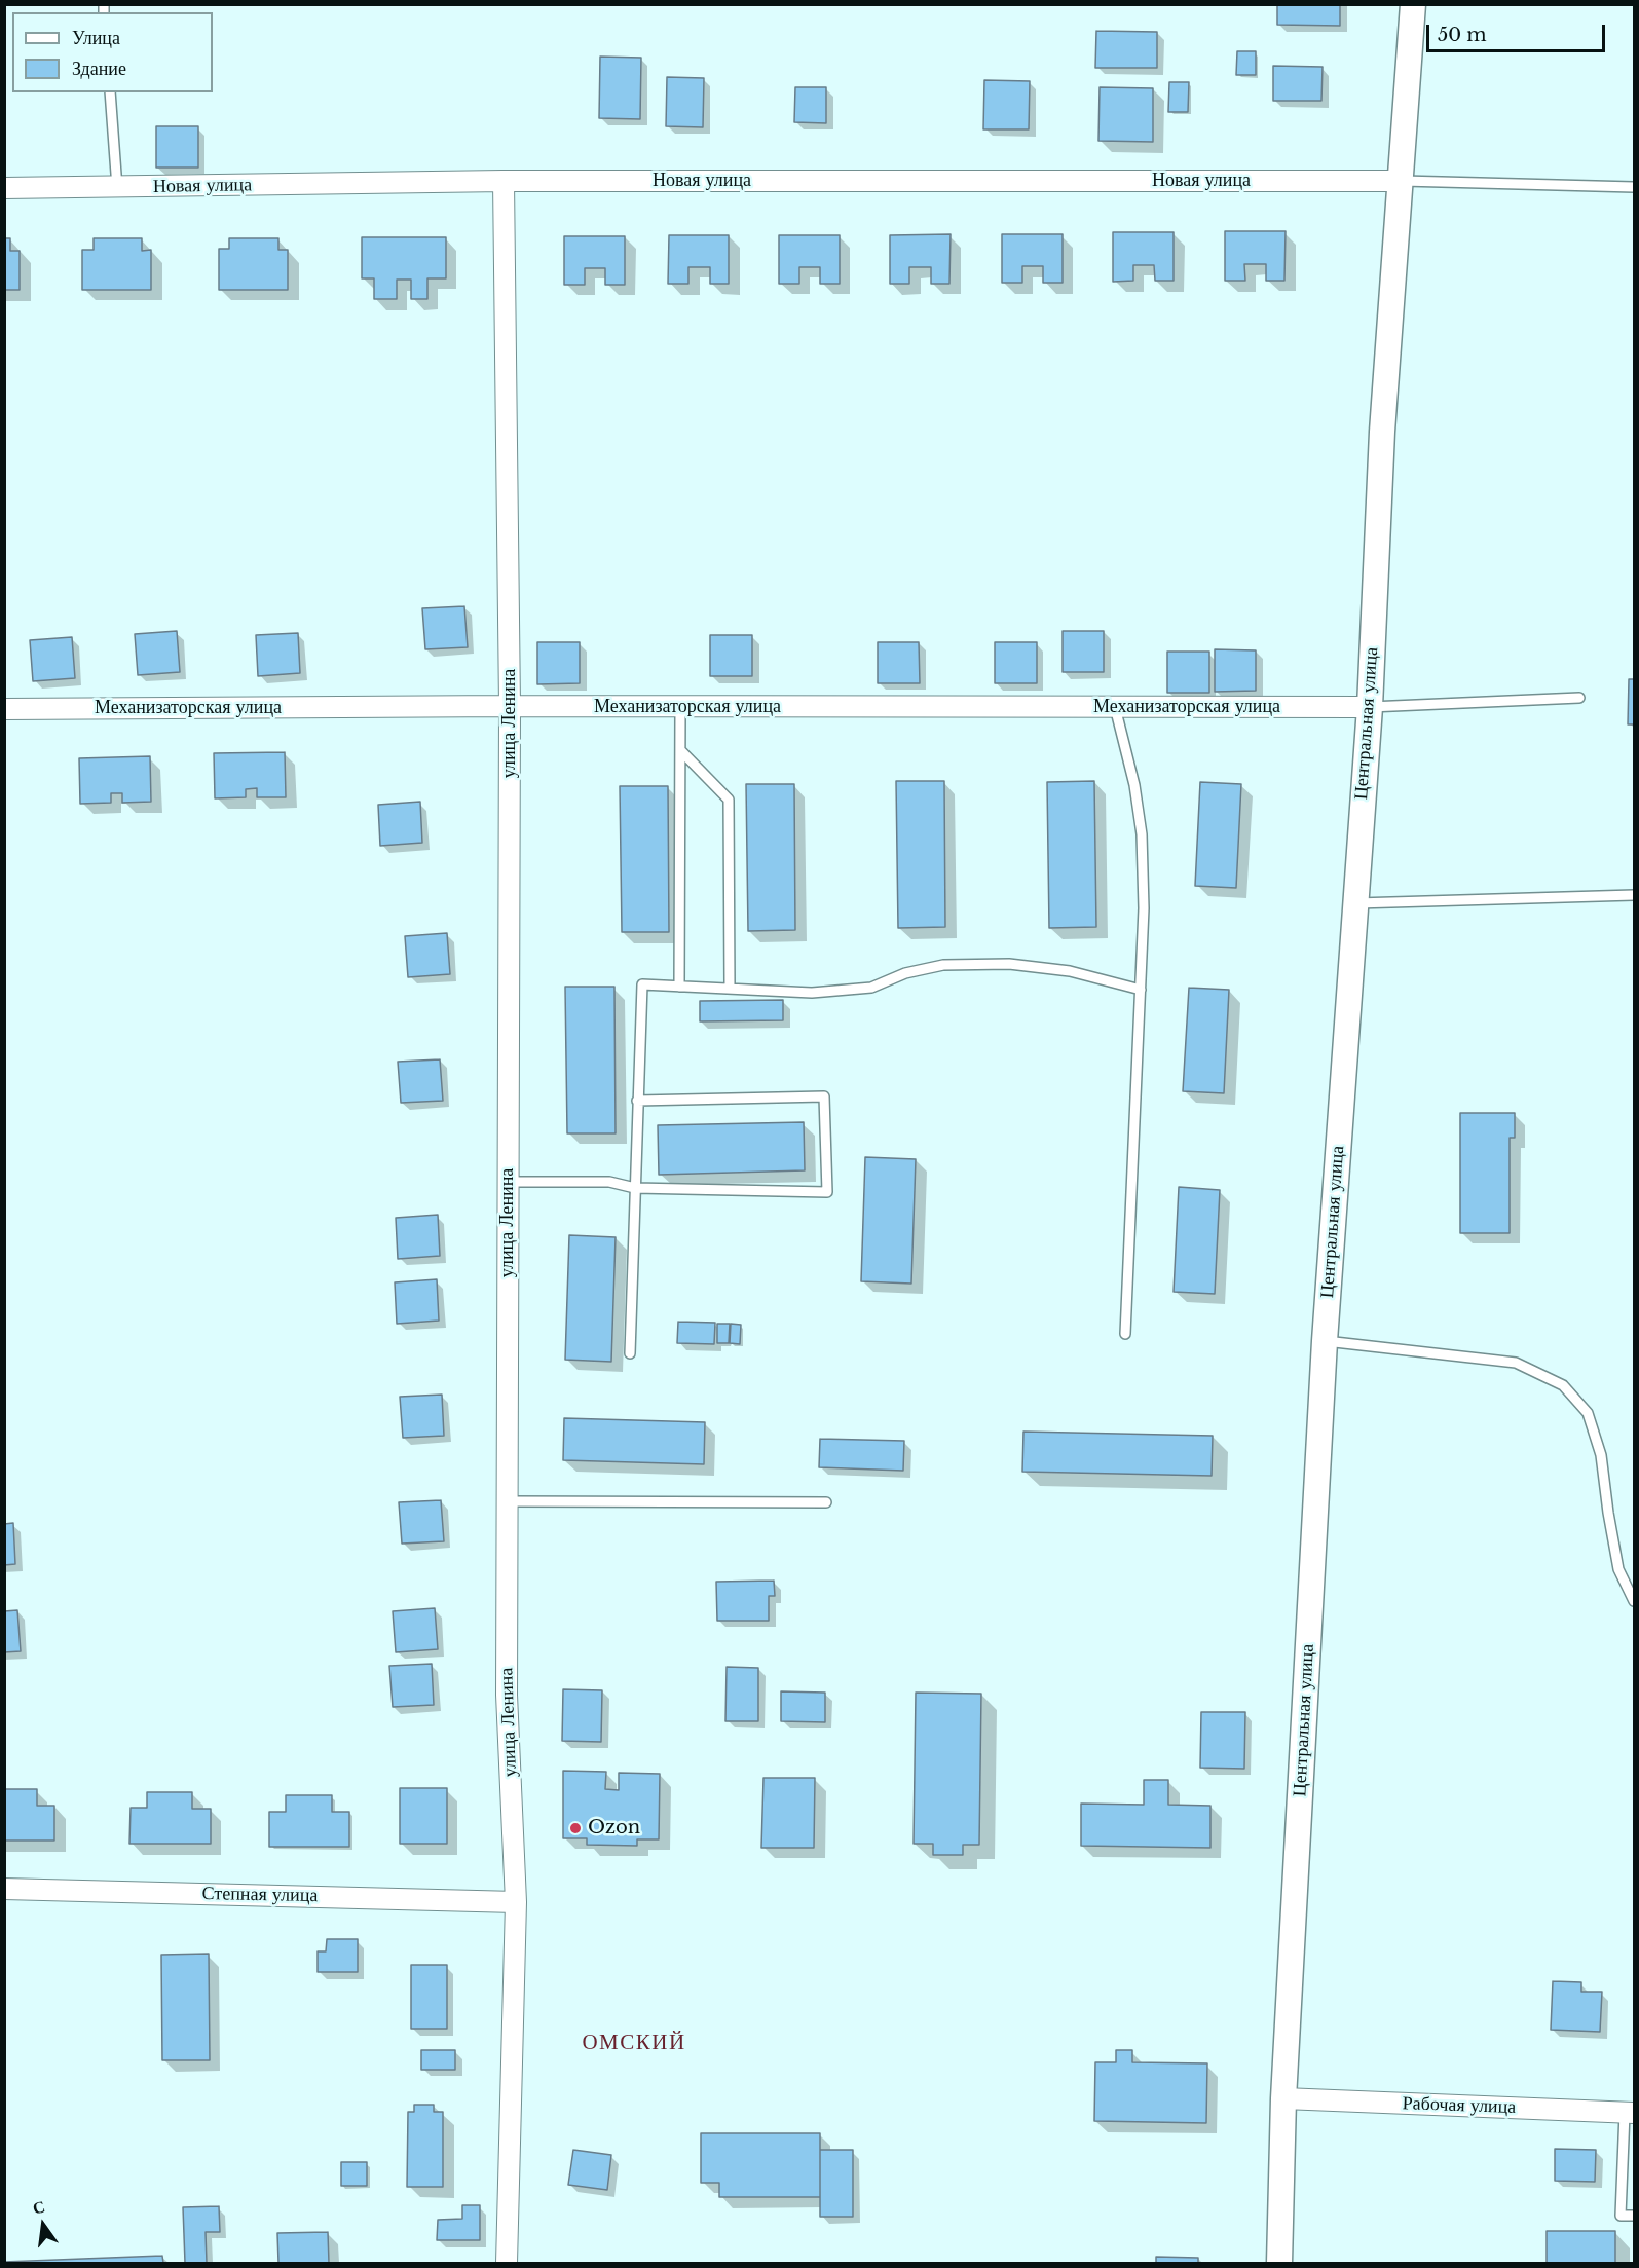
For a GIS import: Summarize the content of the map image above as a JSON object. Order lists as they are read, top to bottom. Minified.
{"streets":{"street":["Новая улица","Механизаторская улица","улица Ленина","Центральная улица","Степная улица","Рабочая улица"]},"crossings":[["Новая улица","улица Ленина"],["Новая улица","Центральная улица"],["Механизаторская улица","улица Ленина"],["Механизаторская улица","Центральная улица"],["улица Ленина","Степная улица"],["Центральная улица","Рабочая улица"]],"districts":["ОМСКИЙ"],"places":["Ozon"],"legend":["Улица","Здание"],"scale_bar":"50 m","north":"top"}
